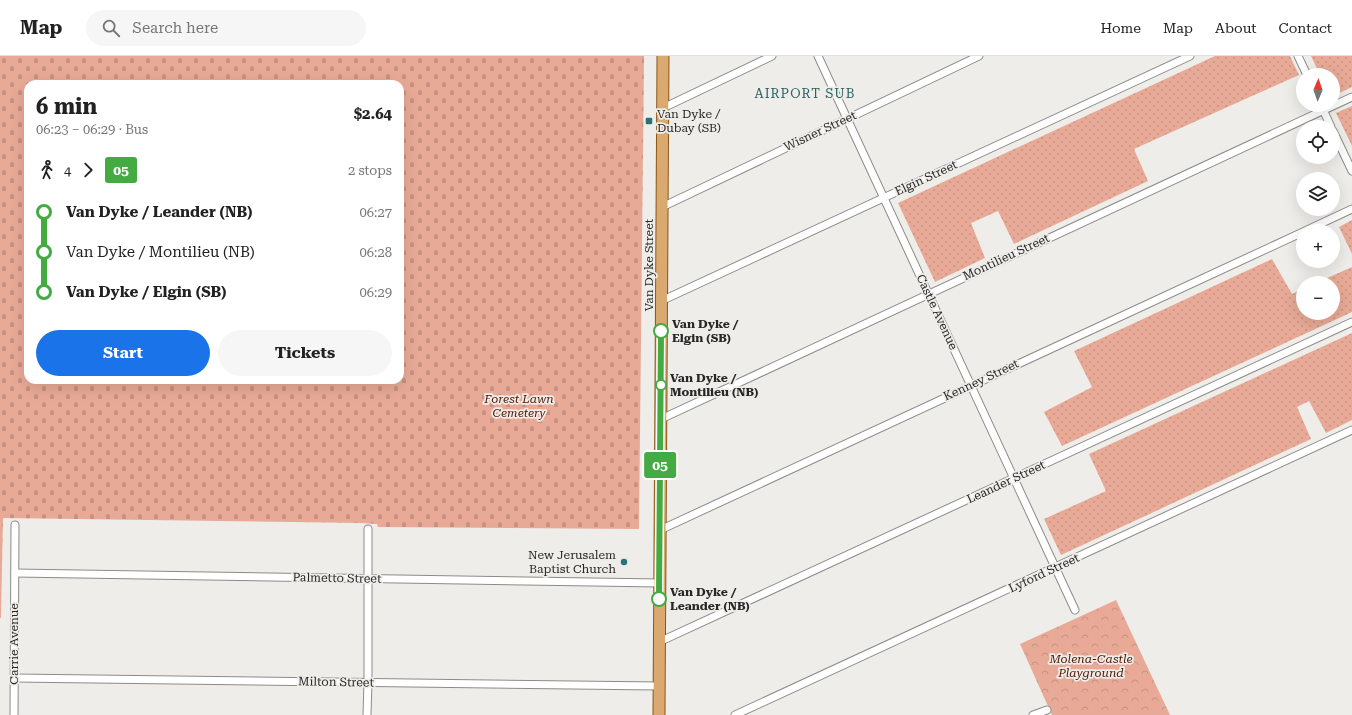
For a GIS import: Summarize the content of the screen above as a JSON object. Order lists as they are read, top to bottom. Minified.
{"streets":{"main road":["Van Dyke Street"],"street":["Wisner Street","Elgin Street","Montilieu Street","Castle Avenue","Kenney Street","Leander Street","Lyford Street","Palmetto Street","Carrie Avenue","Milton Street"]},"crossings":[["Wisner Street","Van Dyke Street"],["Wisner Street","Castle Avenue"],["Elgin Street","Van Dyke Street"],["Elgin Street","Castle Avenue"],["Montilieu Street","Van Dyke Street"],["Montilieu Street","Castle Avenue"],["Van Dyke Street","Kenney Street"],["Van Dyke Street","Leander Street"],["Van Dyke Street","Palmetto Street"],["Van Dyke Street","Milton Street"],["Castle Avenue","Kenney Street"],["Castle Avenue","Leander Street"],["Castle Avenue","Lyford Street"],["Palmetto Street","Carrie Avenue"],["Carrie Avenue","Milton Street"]],"districts":["AIRPORT SUB"],"parks":["Forest Lawn Cemetery","Molena-Castle Playground"],"places":{"transit":["Van Dyke / Dubay (SB)"],"other":["Van Dyke / Elgin (SB)","Van Dyke / Montilieu (NB)","New Jerusalem Baptist Church","Van Dyke / Leander (NB)"]},"lines":["bus line 05"],"north":"top","page":{"header":"Map","search":"Search here","nav":["Home","Map","About","Contact"],"on_map":"05","map_buttons":["+","−"],"heading":["6 min","06:23 – 06:29 · Bus","$2.64"],"legs":["4","05","2 stops"],"list":[{"name":"Van Dyke / Leander (NB)","value":"06:27"},{"name":"Van Dyke / Montilieu (NB)","value":"06:28"},{"name":"Van Dyke / Elgin (SB)","value":"06:29"}],"buttons":["Start","Tickets"]}}
